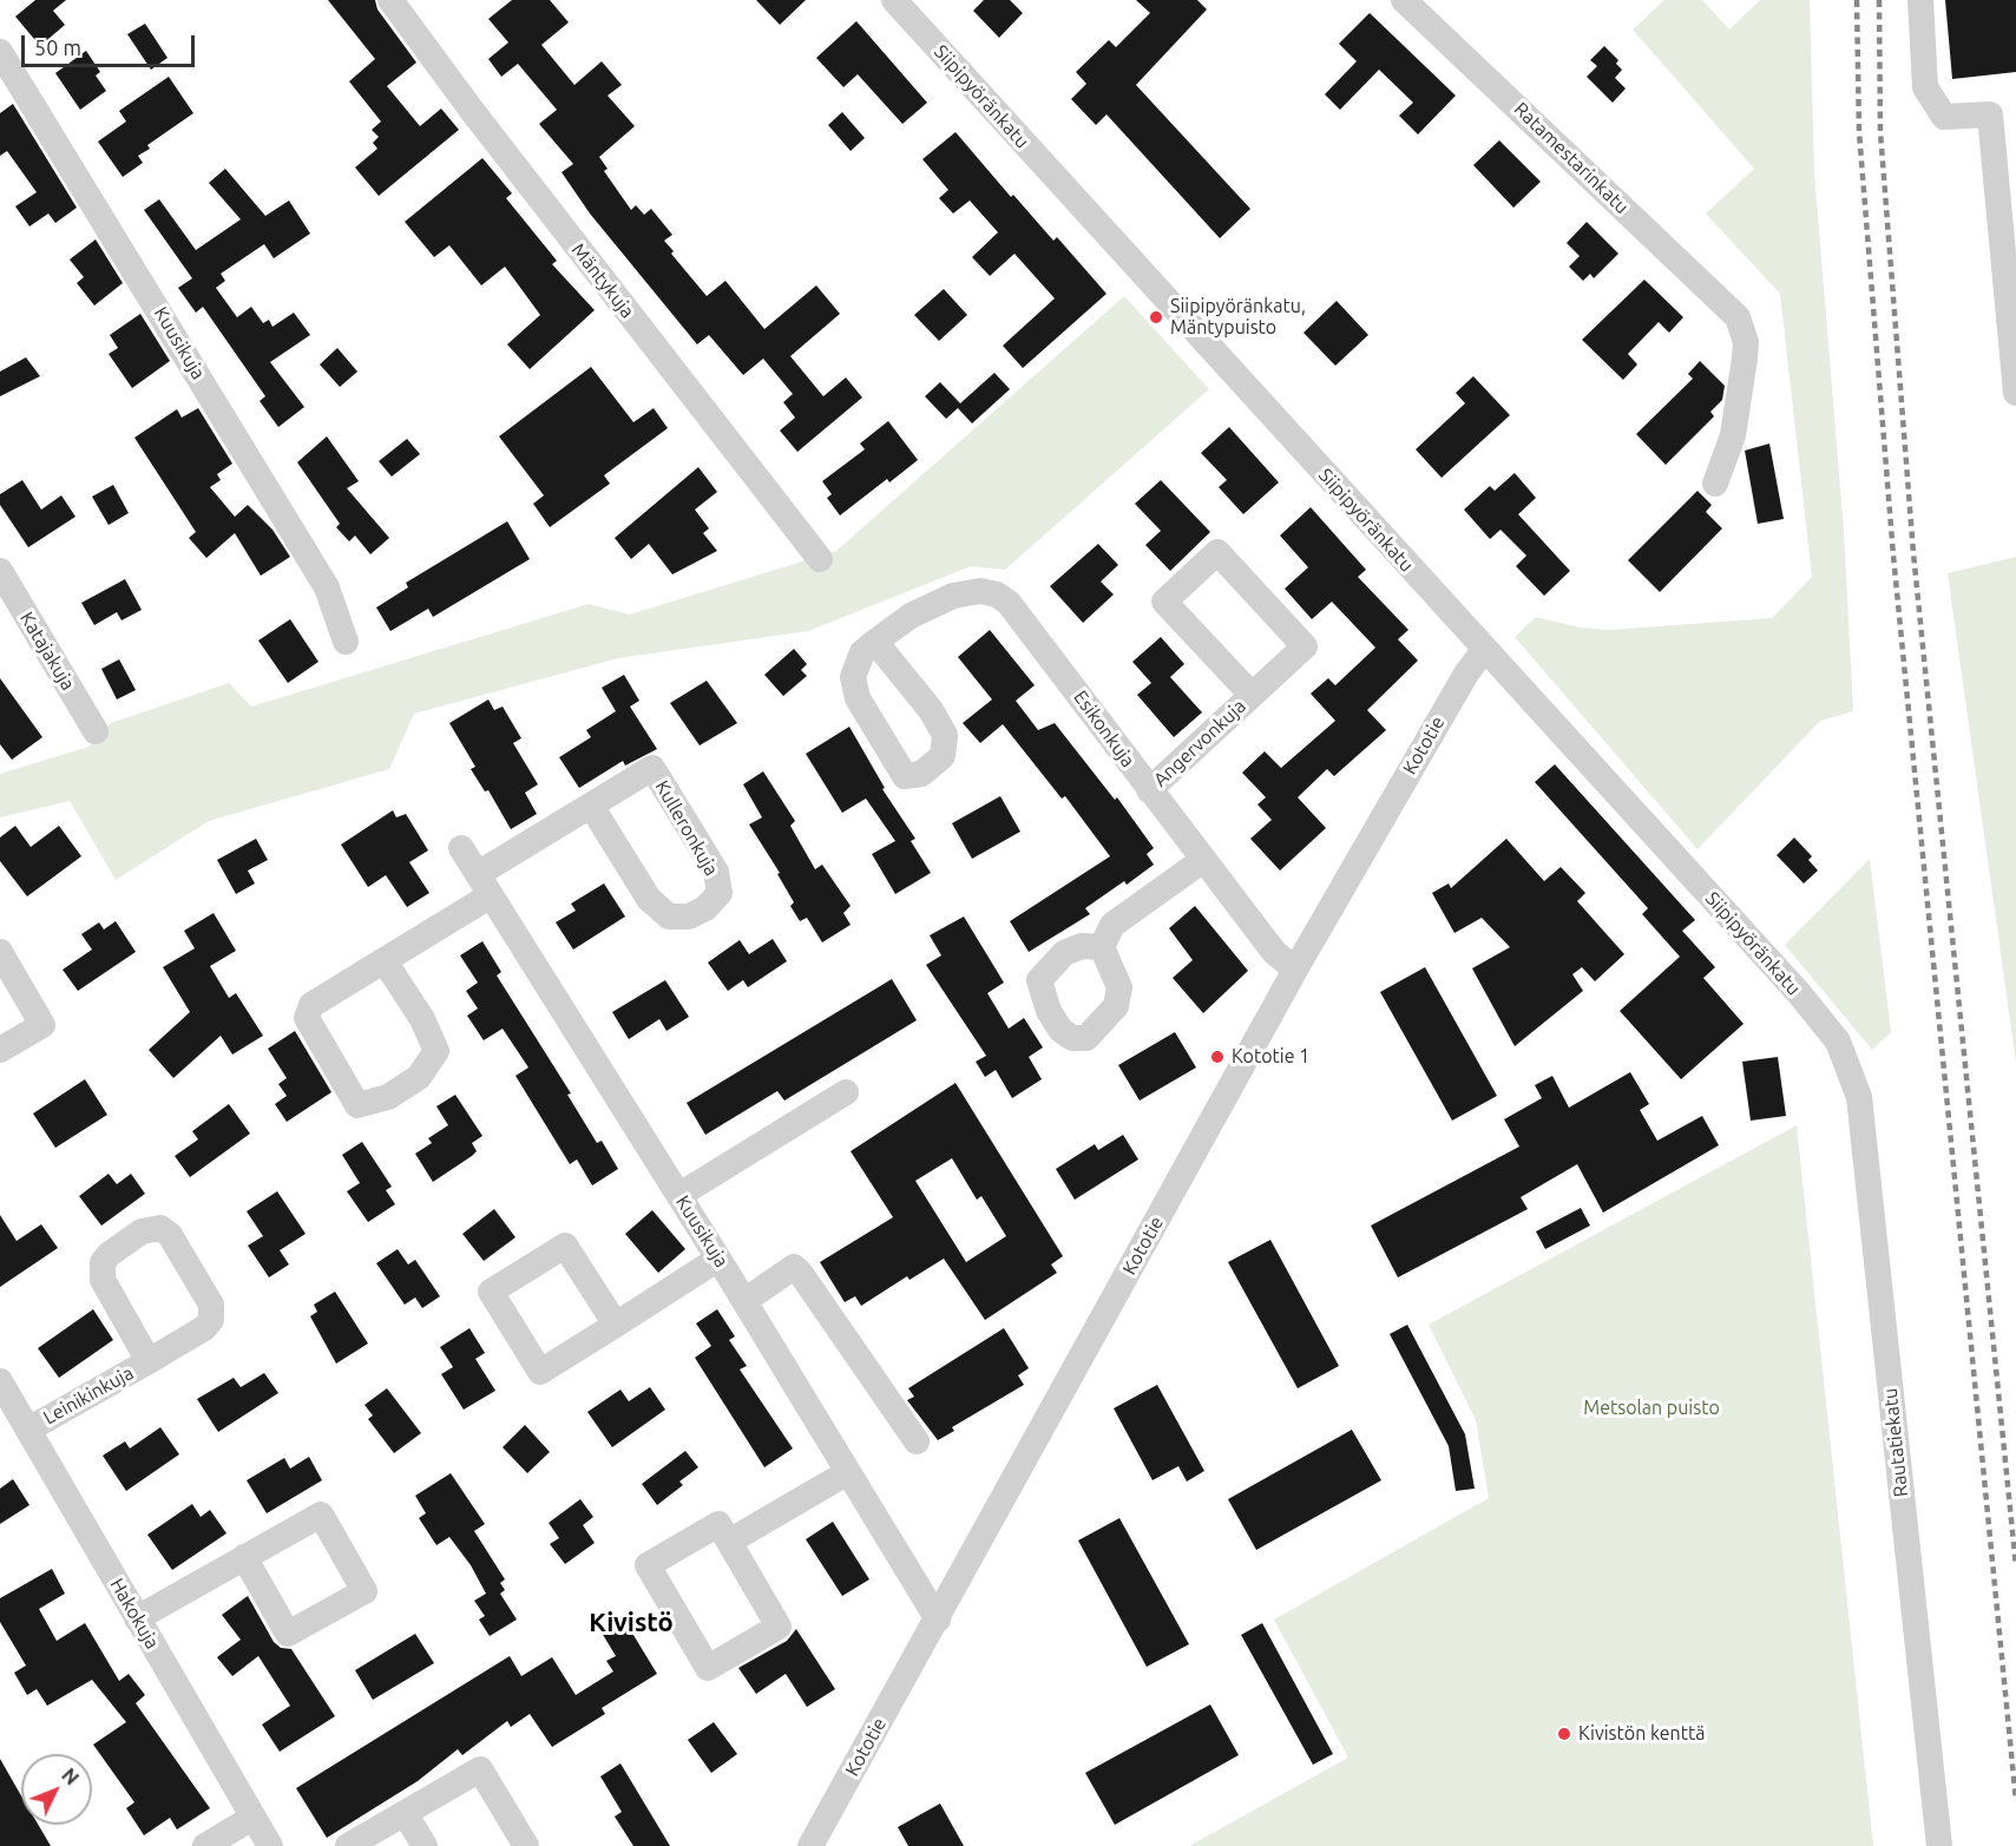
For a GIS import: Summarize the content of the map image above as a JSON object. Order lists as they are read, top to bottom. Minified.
{"streets":{"street":["Siipipyöränkatu","Ratamestarinkatu","Mäntykuja","Kuusikuja","Katajakuja","Esikonkuja","Angervonkuja","Kototie","Kulleronkuja","Leinikinkuja","Rautatiekatu","Hakokuja"]},"crossings":[["Siipipyöränkatu","Kototie"],["Siipipyöränkatu","Rautatiekatu"],["Kuusikuja","Kototie"],["Kuusikuja","Kulleronkuja"],["Esikonkuja","Angervonkuja"],["Esikonkuja","Kototie"],["Leinikinkuja","Hakokuja"]],"districts":["Kivistö"],"parks":["Metsolan puisto"],"places":["Siipipyöränkatu, Mäntypuisto","Kototie 1","Kivistön kenttä"],"scale_bar":"50 m","north":"top right"}
